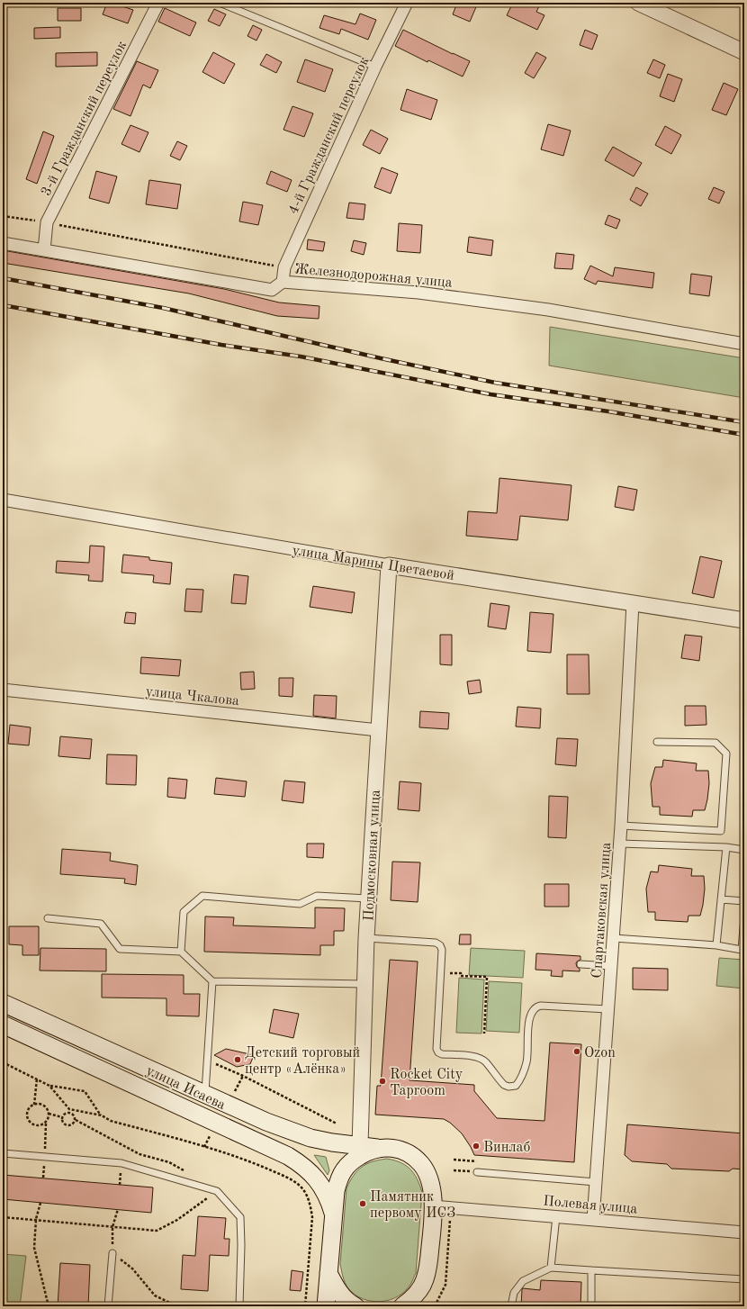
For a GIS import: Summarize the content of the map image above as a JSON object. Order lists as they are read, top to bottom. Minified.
{"streets":{"main road":["улица Исаева"],"street":["3-й Гражданский переулок","4-й Гражданский переулок","Железнодорожная улица","улица Марины Цветаевой","улица Чкалова","Подмосковная улица","Спартаковская улица","Полевая улица"]},"crossings":[["3-й Гражданский переулок","Железнодорожная улица"],["4-й Гражданский переулок","Железнодорожная улица"],["улица Марины Цветаевой","Подмосковная улица"],["улица Марины Цветаевой","Спартаковская улица"],["улица Чкалова","Подмосковная улица"],["Подмосковная улица","улица Исаева"],["Спартаковская улица","Полевая улица"],["улица Исаева","Полевая улица"]],"places":["Ozon","Детский торговый центр «Алёнка»","Rocket City Taproom","Винлаб","Памятник первому ИСЗ"]}
